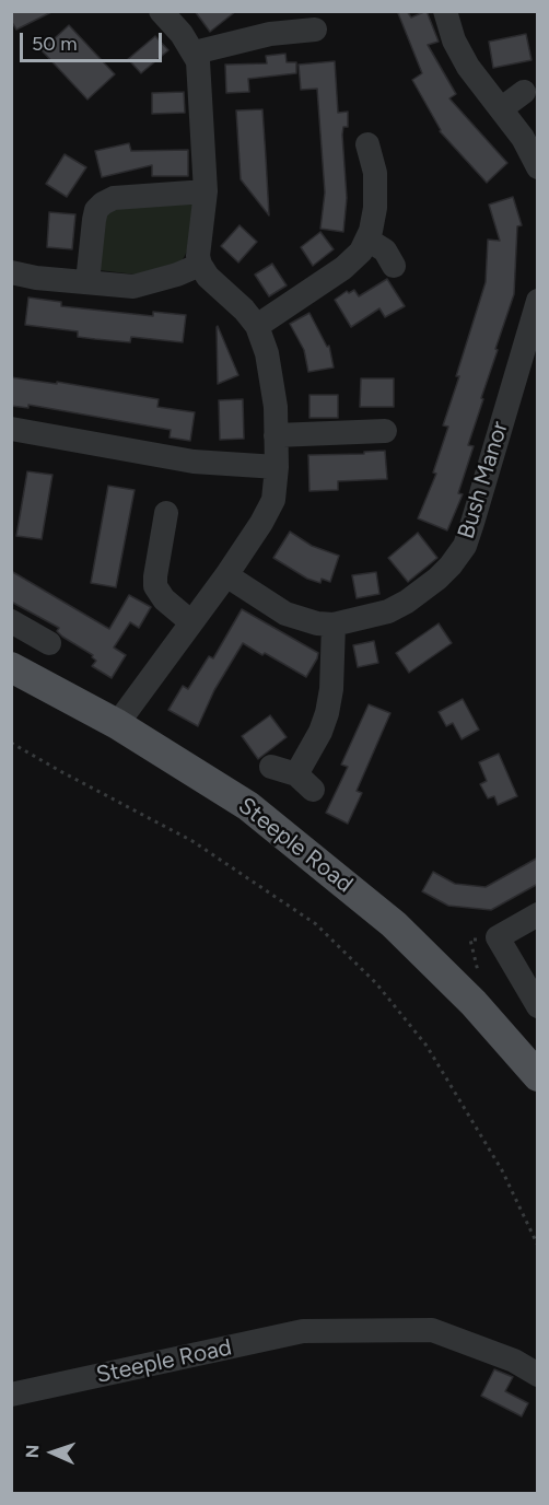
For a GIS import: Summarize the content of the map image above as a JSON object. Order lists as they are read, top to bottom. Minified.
{"streets":{"main road":["Steeple Road"],"street":["Bush Manor"]},"scale_bar":"50 m","north":"left"}
